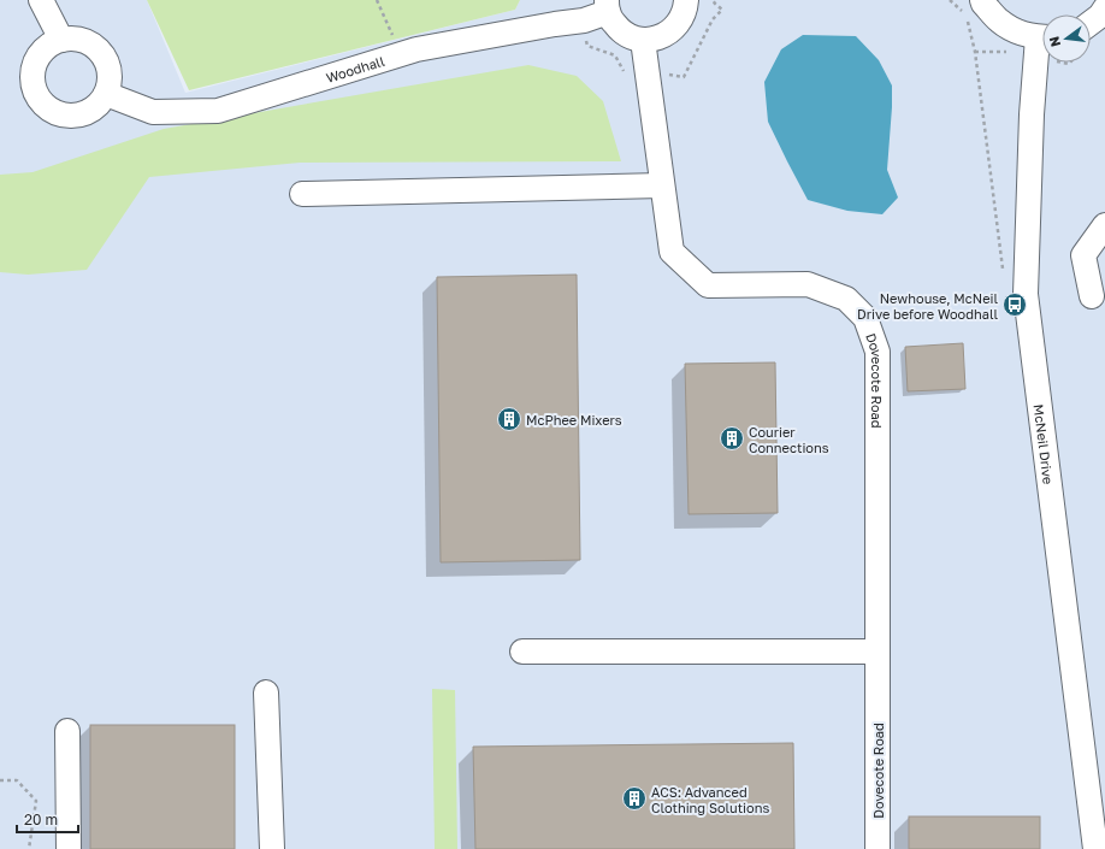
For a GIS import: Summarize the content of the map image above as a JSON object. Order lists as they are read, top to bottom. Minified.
{"streets":{"street":["Woodhall","Dovecote Road","McNeil Drive"]},"crossings":[["Woodhall","Dovecote Road"]],"places":{"bus stop":["Newhouse, McNeil Drive before Woodhall"],"building":["McPhee Mixers","Courier Connections","ACS: Advanced Clothing Solutions"]},"scale_bar":"20 m","north":"left"}
